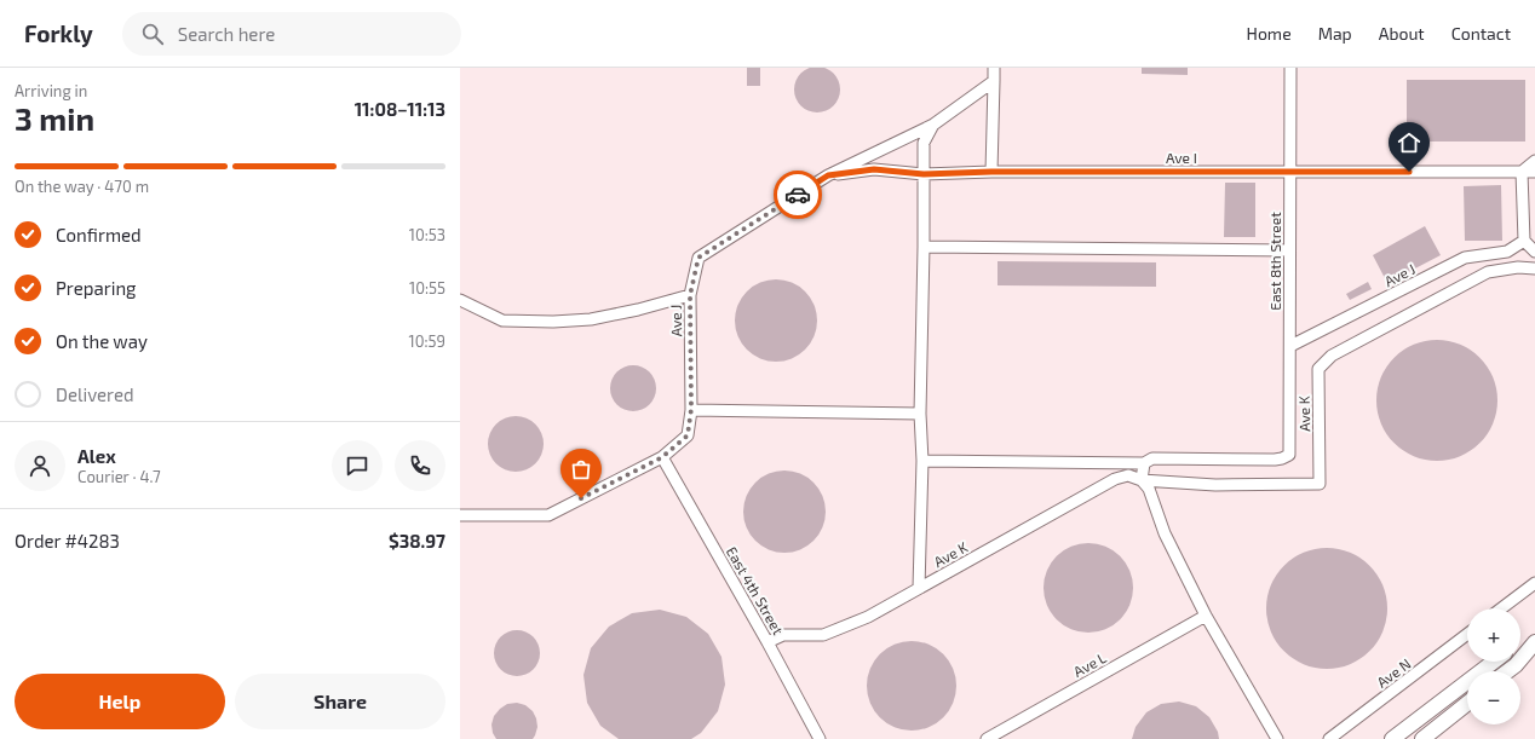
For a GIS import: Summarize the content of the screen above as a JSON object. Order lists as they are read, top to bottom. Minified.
{"streets":{"street":["Ave I","East 8th Street","Ave J","Ave K","East 4th Street","Ave L","Ave N"]},"crossings":[["Ave I","East 8th Street"],["Ave I","Ave J"],["East 8th Street","Ave J"],["Ave J","East 4th Street"],["Ave K","East 4th Street"]],"page":{"header":"Forkly","search":"Search here","nav":["Home","Map","About","Contact"],"heading":["3 min","Arriving in","11:08–11:13"],"panel":["Alex","Courier · 4.7","Order #4283","$38.97"],"bar":"On the way · 470 m","list":[["Confirmed","10:53"],["Preparing","10:55"],["On the way","10:59"],"Delivered"],"map_buttons":["+","−"],"buttons":["Help","Share"]}}
